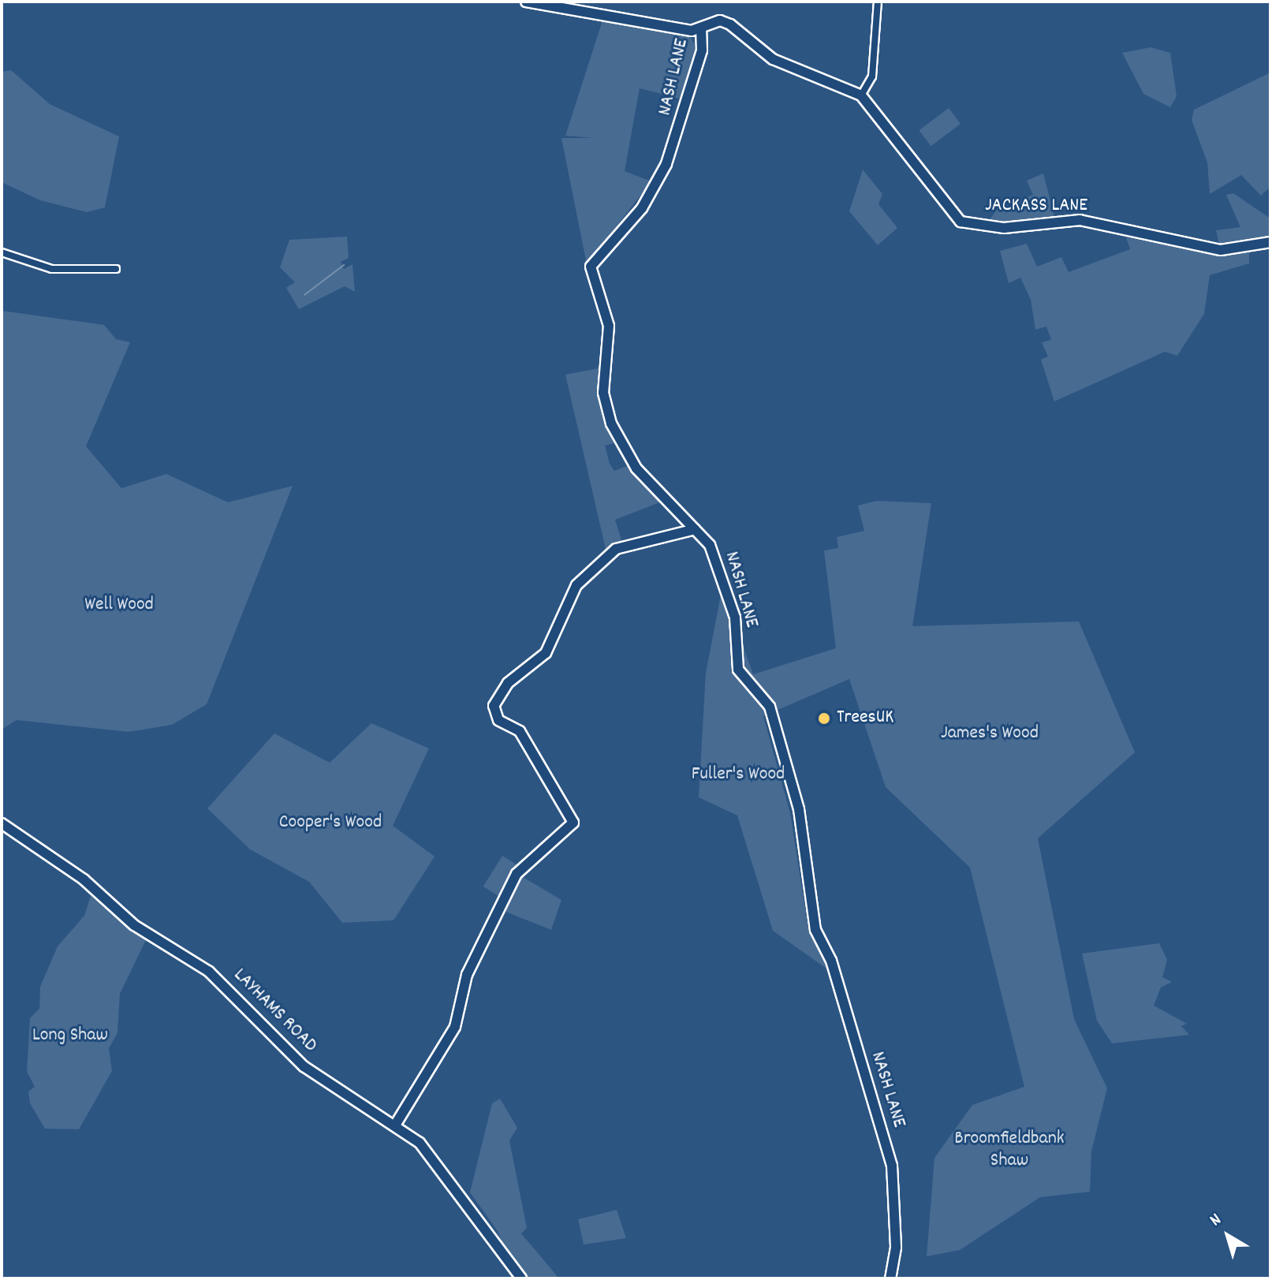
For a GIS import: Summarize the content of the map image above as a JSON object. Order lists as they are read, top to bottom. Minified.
{"streets":{"street":["NASH LANE","JACKASS LANE","LAYHAMS ROAD"]},"parks":["Well Wood","James's Wood","Fuller's Wood","Cooper's Wood","Long Shaw","Broomfieldbank Shaw"],"places":["TreesUK"],"north":"top left"}
